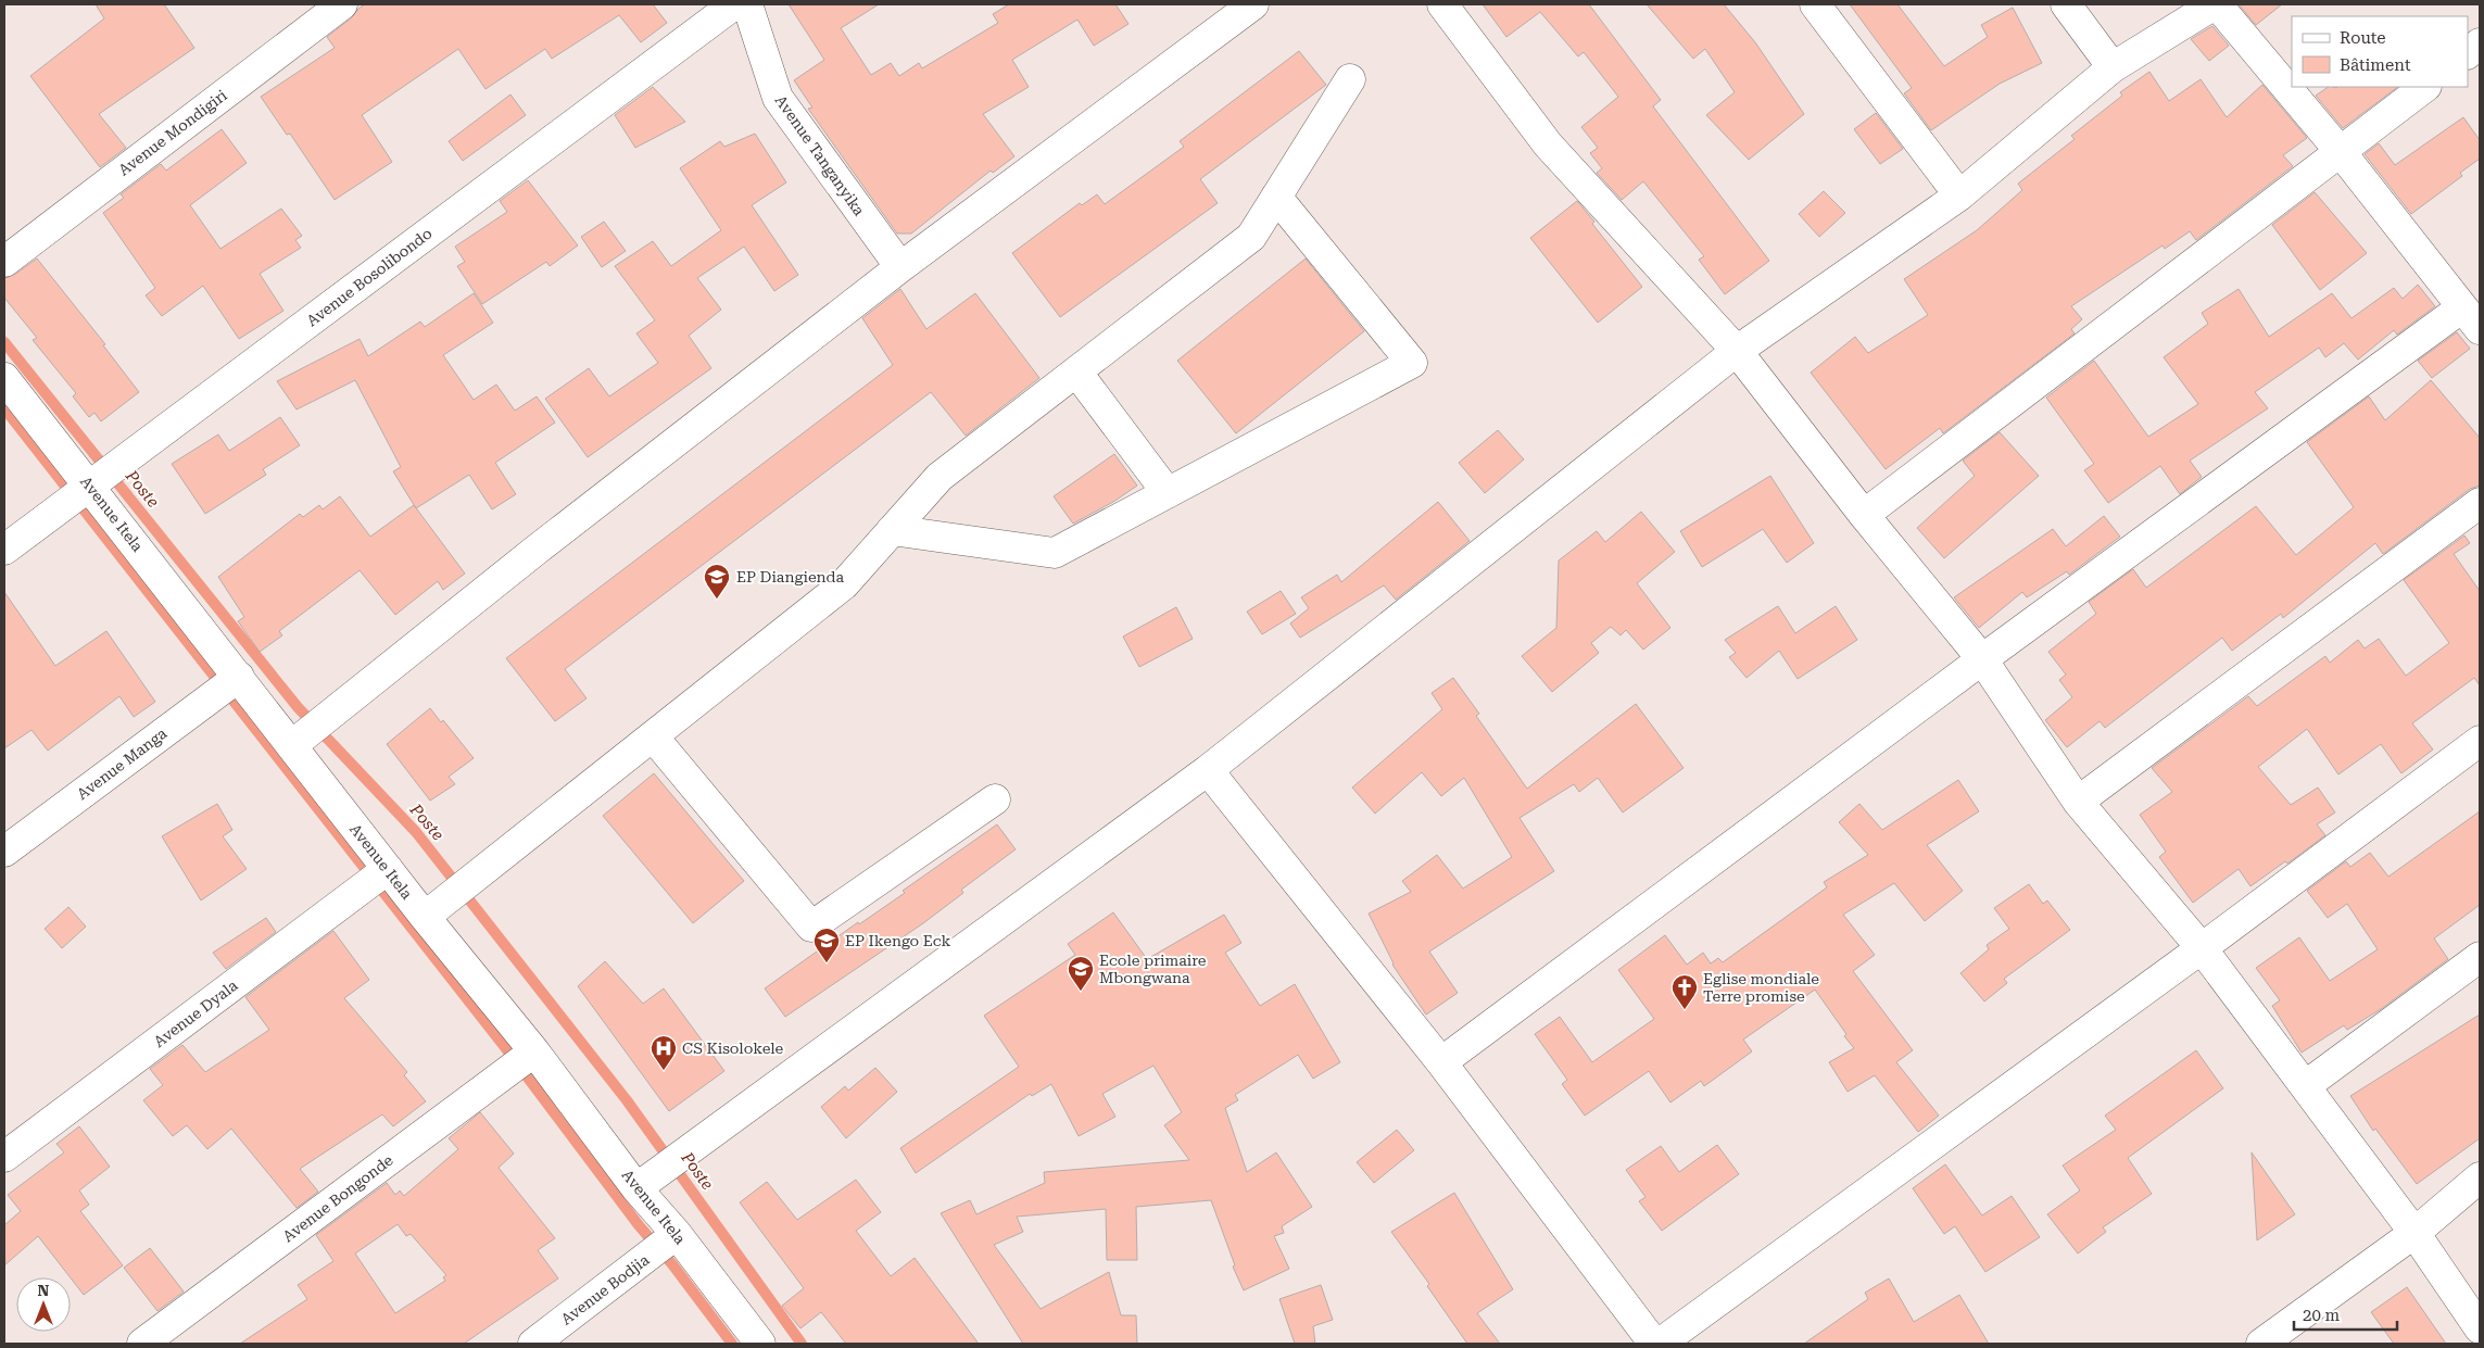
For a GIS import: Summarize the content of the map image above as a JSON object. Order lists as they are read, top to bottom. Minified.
{"streets":{"street":["Avenue Mondigiri","Avenue Tanganyika","Avenue Bosolibondo","Avenue Itela","Avenue Manga","Avenue Dyala","Avenue Bongonde","Avenue Bodjia"]},"crossings":[["Avenue Bosolibondo","Avenue Itela"],["Avenue Itela","Avenue Manga"],["Avenue Itela","Avenue Dyala"],["Avenue Itela","Avenue Bongonde"],["Avenue Itela","Avenue Bodjia"]],"water":["Poste"],"places":{"school or university":["EP Diangienda","EP Ikengo Eck","Ecole primaire Mbongwana"],"church":["Eglise mondiale Terre promise"],"hospital":["CS Kisolokele"]},"legend":["Route","Bâtiment"],"scale_bar":"20 m","north":"top"}
